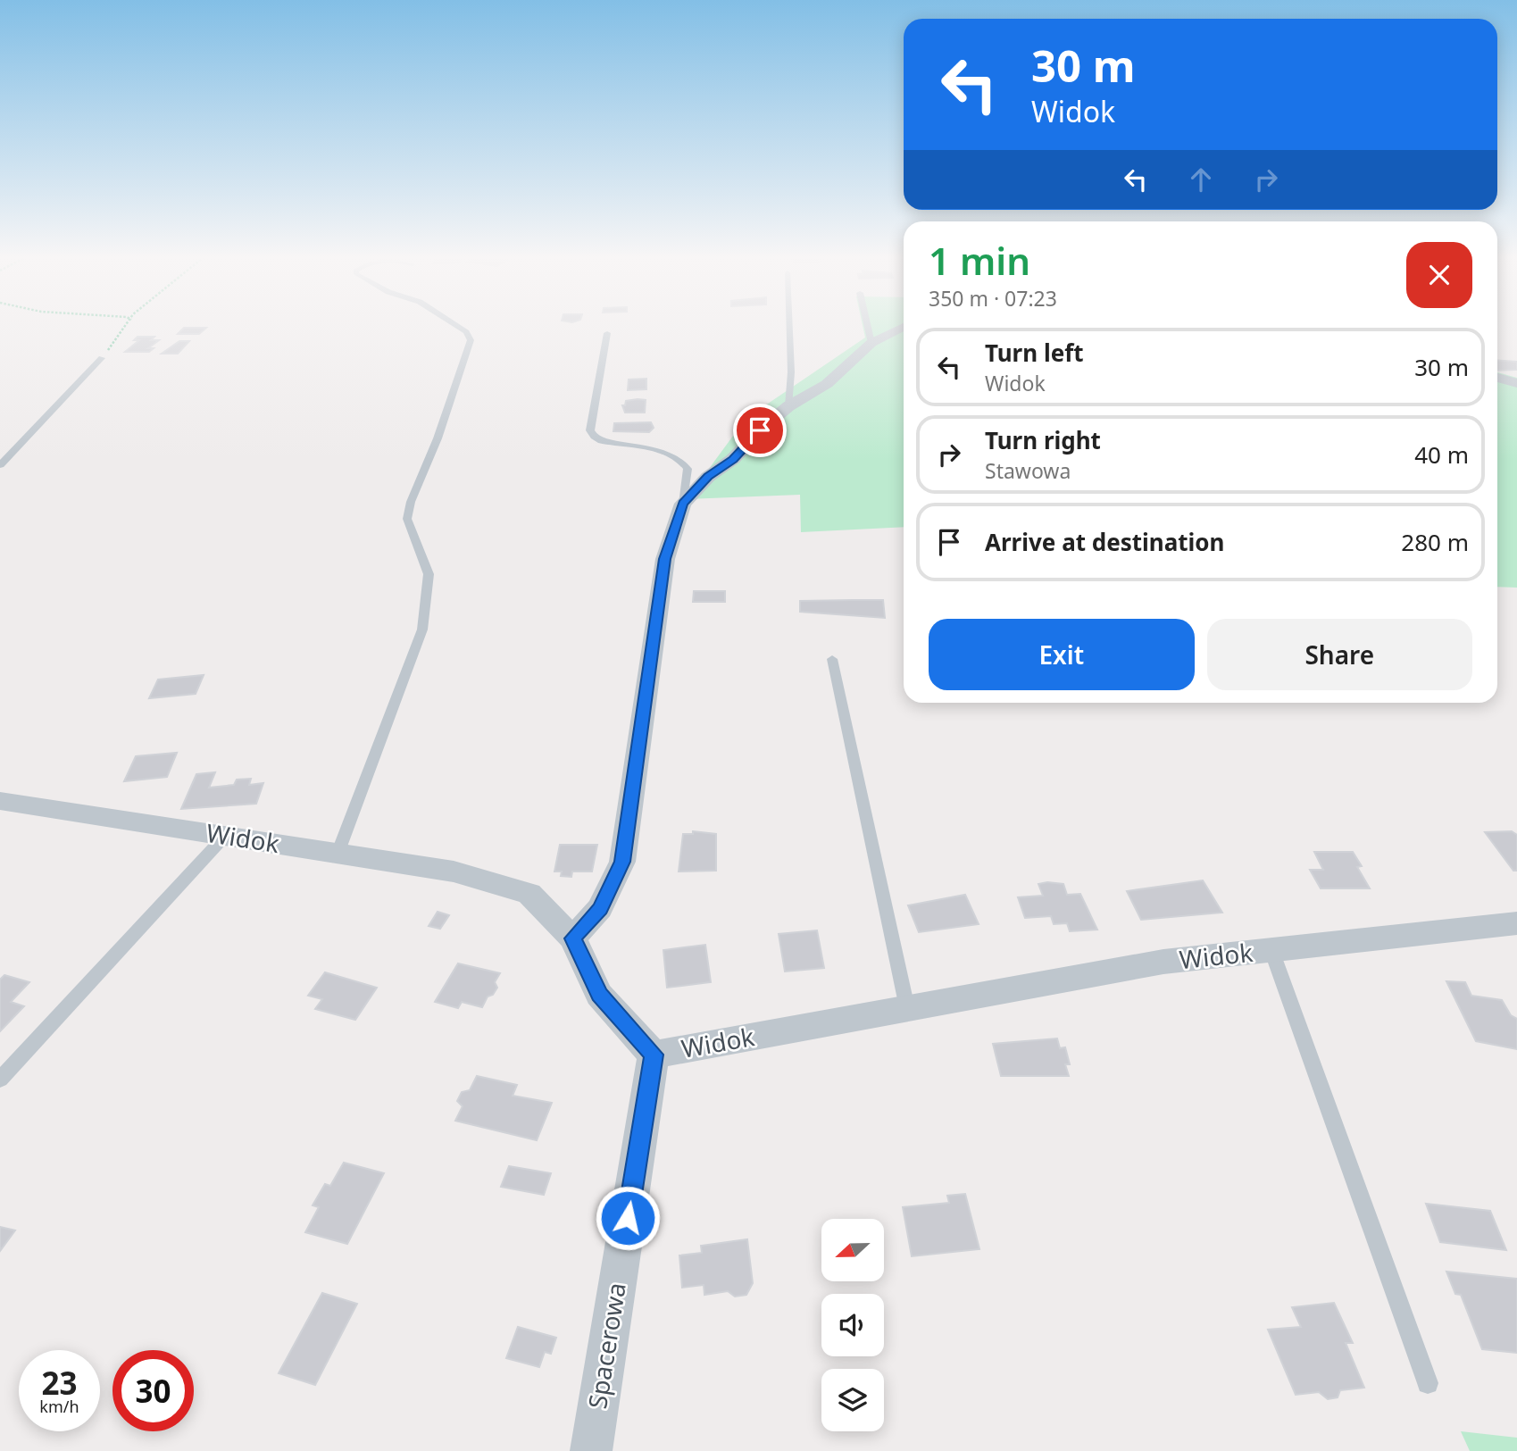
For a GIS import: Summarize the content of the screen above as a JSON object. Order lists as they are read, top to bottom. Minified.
{"streets":{"street":["Widok","Spacerowa"]},"crossings":[["Widok","Spacerowa"]],"north":"left","page":{"turn":["30 m","Widok"],"heading":["1 min","350 m · 07:23"],"list":[{"name":"Turn left","note":"Widok","value":"30 m"},{"name":"Turn right","note":"Stawowa","value":"40 m"},{"name":"Arrive at destination","value":"280 m"}],"buttons":["Exit","Share"],"speed":"23 km/h","limit":"30"}}
